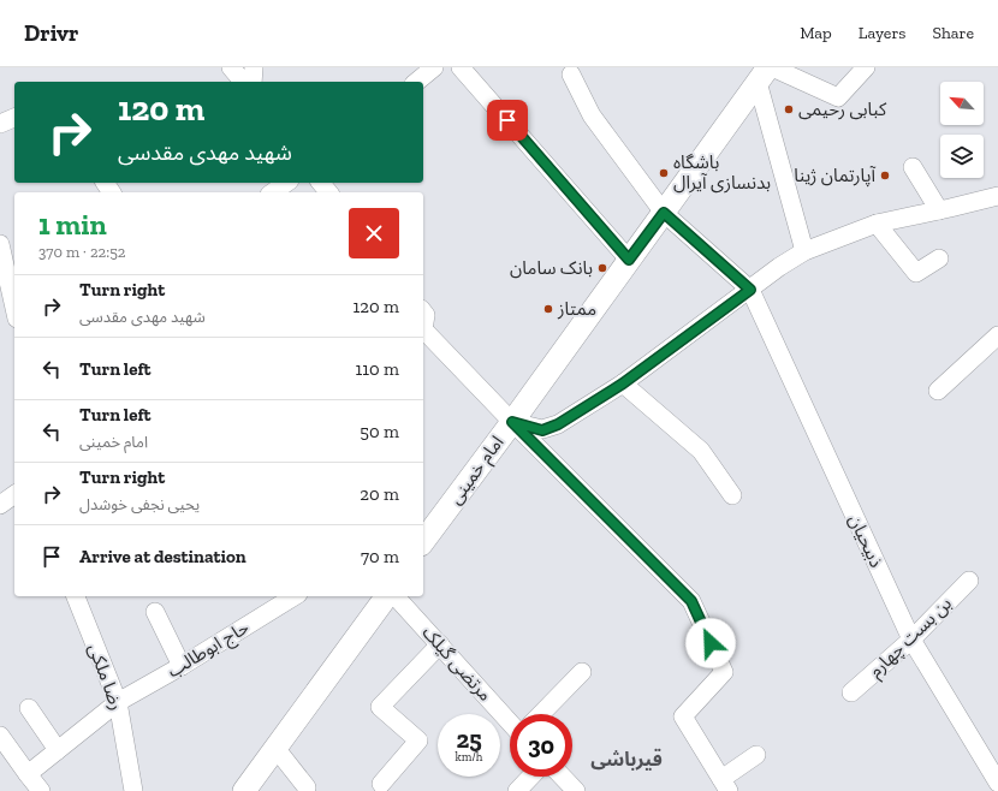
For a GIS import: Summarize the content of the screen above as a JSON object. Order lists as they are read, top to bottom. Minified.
{"streets":{"main road":["امام خمینی"],"street":["ذبیحیان","بن بست چهارم","حاج ابوطالب","مرتضی گیلک","رضا ملکی"]},"crossings":[["ذبیحیان","بن بست چهارم"],["حاج ابوطالب","رضا ملکی"]],"districts":["قیرباشی"],"places":["کبابی رحیمی","باشگاه بدنسازی آیرال","آپارتمان ژینا","بانک سامان","ممتاز"],"north":"top left","page":{"header":"Drivr","nav":["Map","Layers","Share"],"turn":["120 m","شهید مهدی مقدسی"],"heading":["1 min","370 m · 22:52"],"list":[{"name":"Turn right","note":"شهید مهدی مقدسی","value":"120 m"},{"name":"Turn left","value":"110 m"},{"name":"Turn left","note":"امام خمینی","value":"50 m"},{"name":"Turn right","note":"یحیی نجفی خوشدل","value":"20 m"},{"name":"Arrive at destination","value":"70 m"}],"speed":"25 km/h","limit":"30"}}
